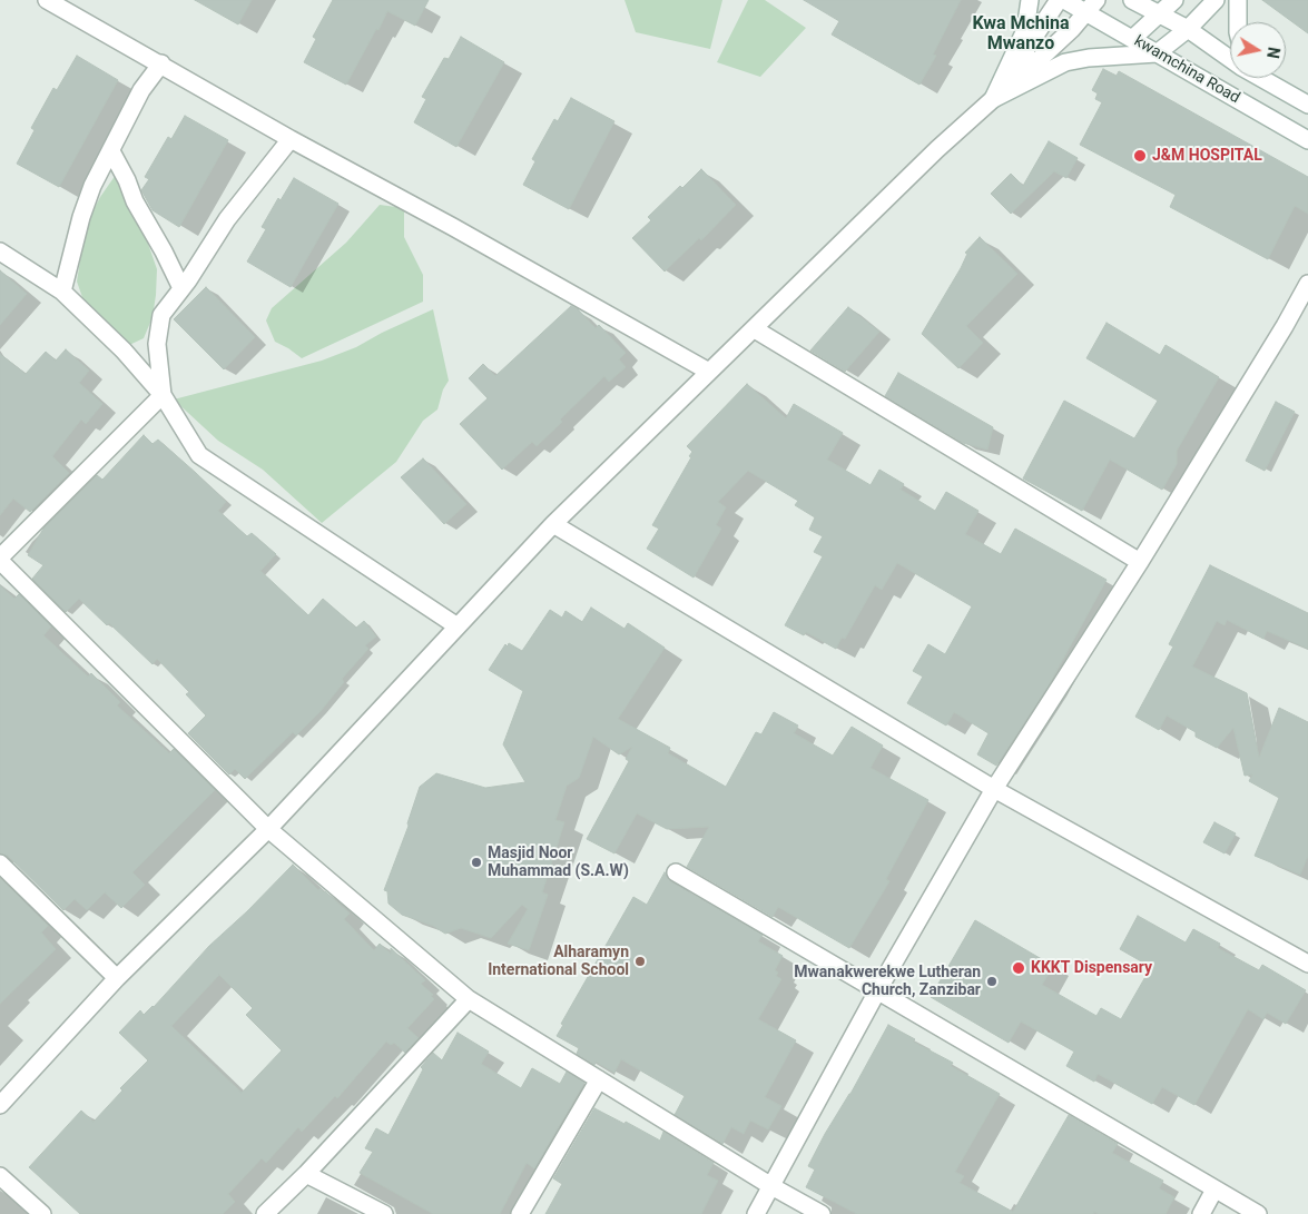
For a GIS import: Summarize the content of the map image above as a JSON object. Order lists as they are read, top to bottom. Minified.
{"streets":{"street":["kwamchina Road"]},"districts":["Kwa Mchina Mwanzo"],"places":["J&M HOSPITAL","Masjid Noor Muhammad (S.A.W)","Alharamyn International School","KKKT Dispensary","Mwanakwerekwe Lutheran Church, Zanzibar"],"north":"right"}
